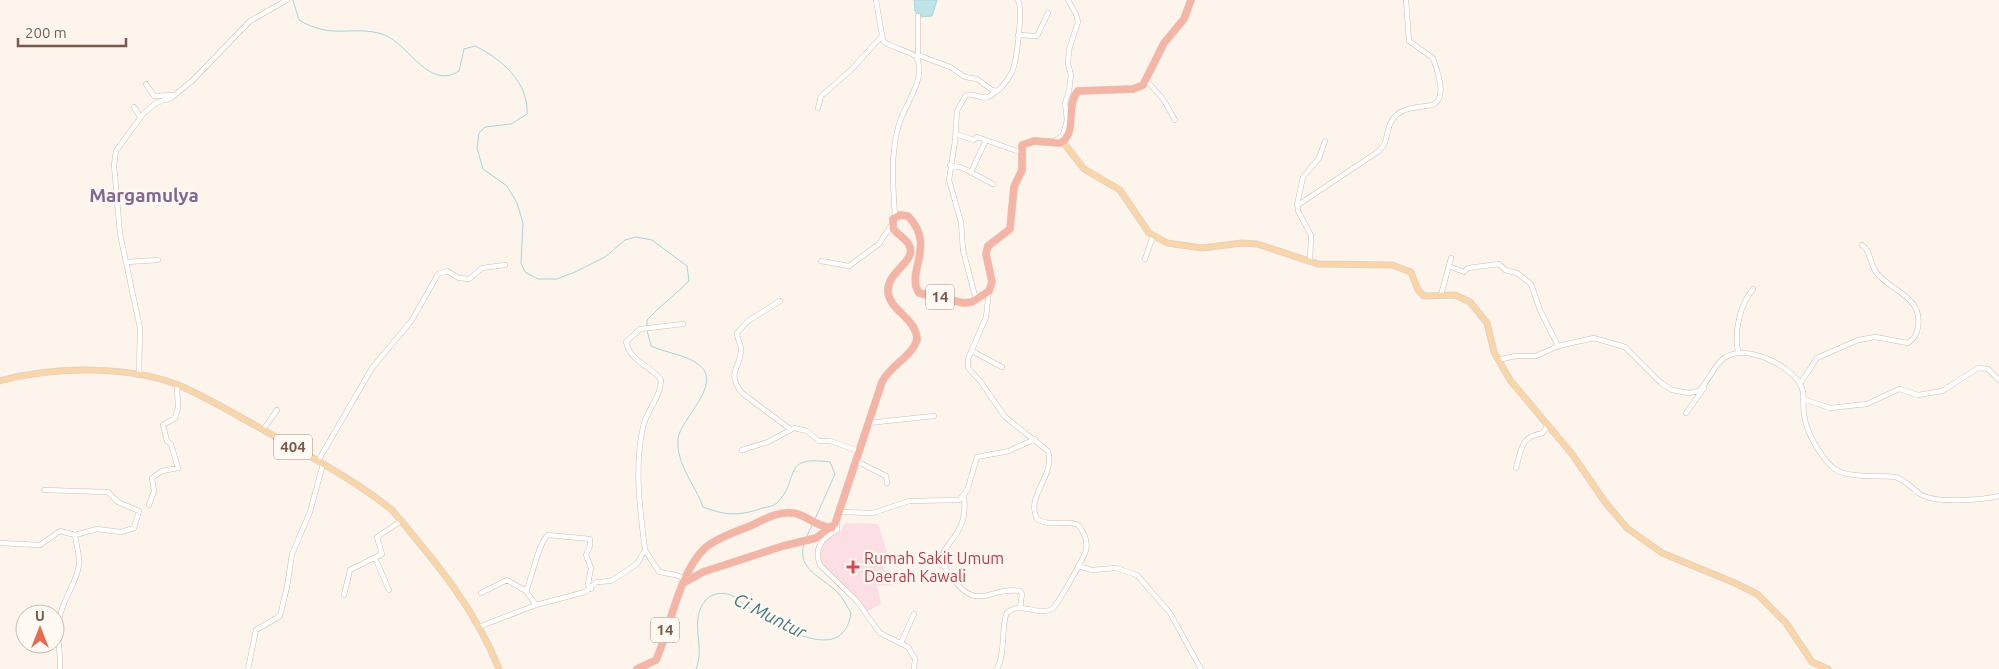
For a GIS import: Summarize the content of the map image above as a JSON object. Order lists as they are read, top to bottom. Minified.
{"streets":{"highway":["14"],"main road":["404"]},"districts":["Margamulya"],"water":["Ci Muntur"],"places":{"health":["Rumah Sakit Umum Daerah Kawali"]},"scale_bar":"200 m","north":"top"}
